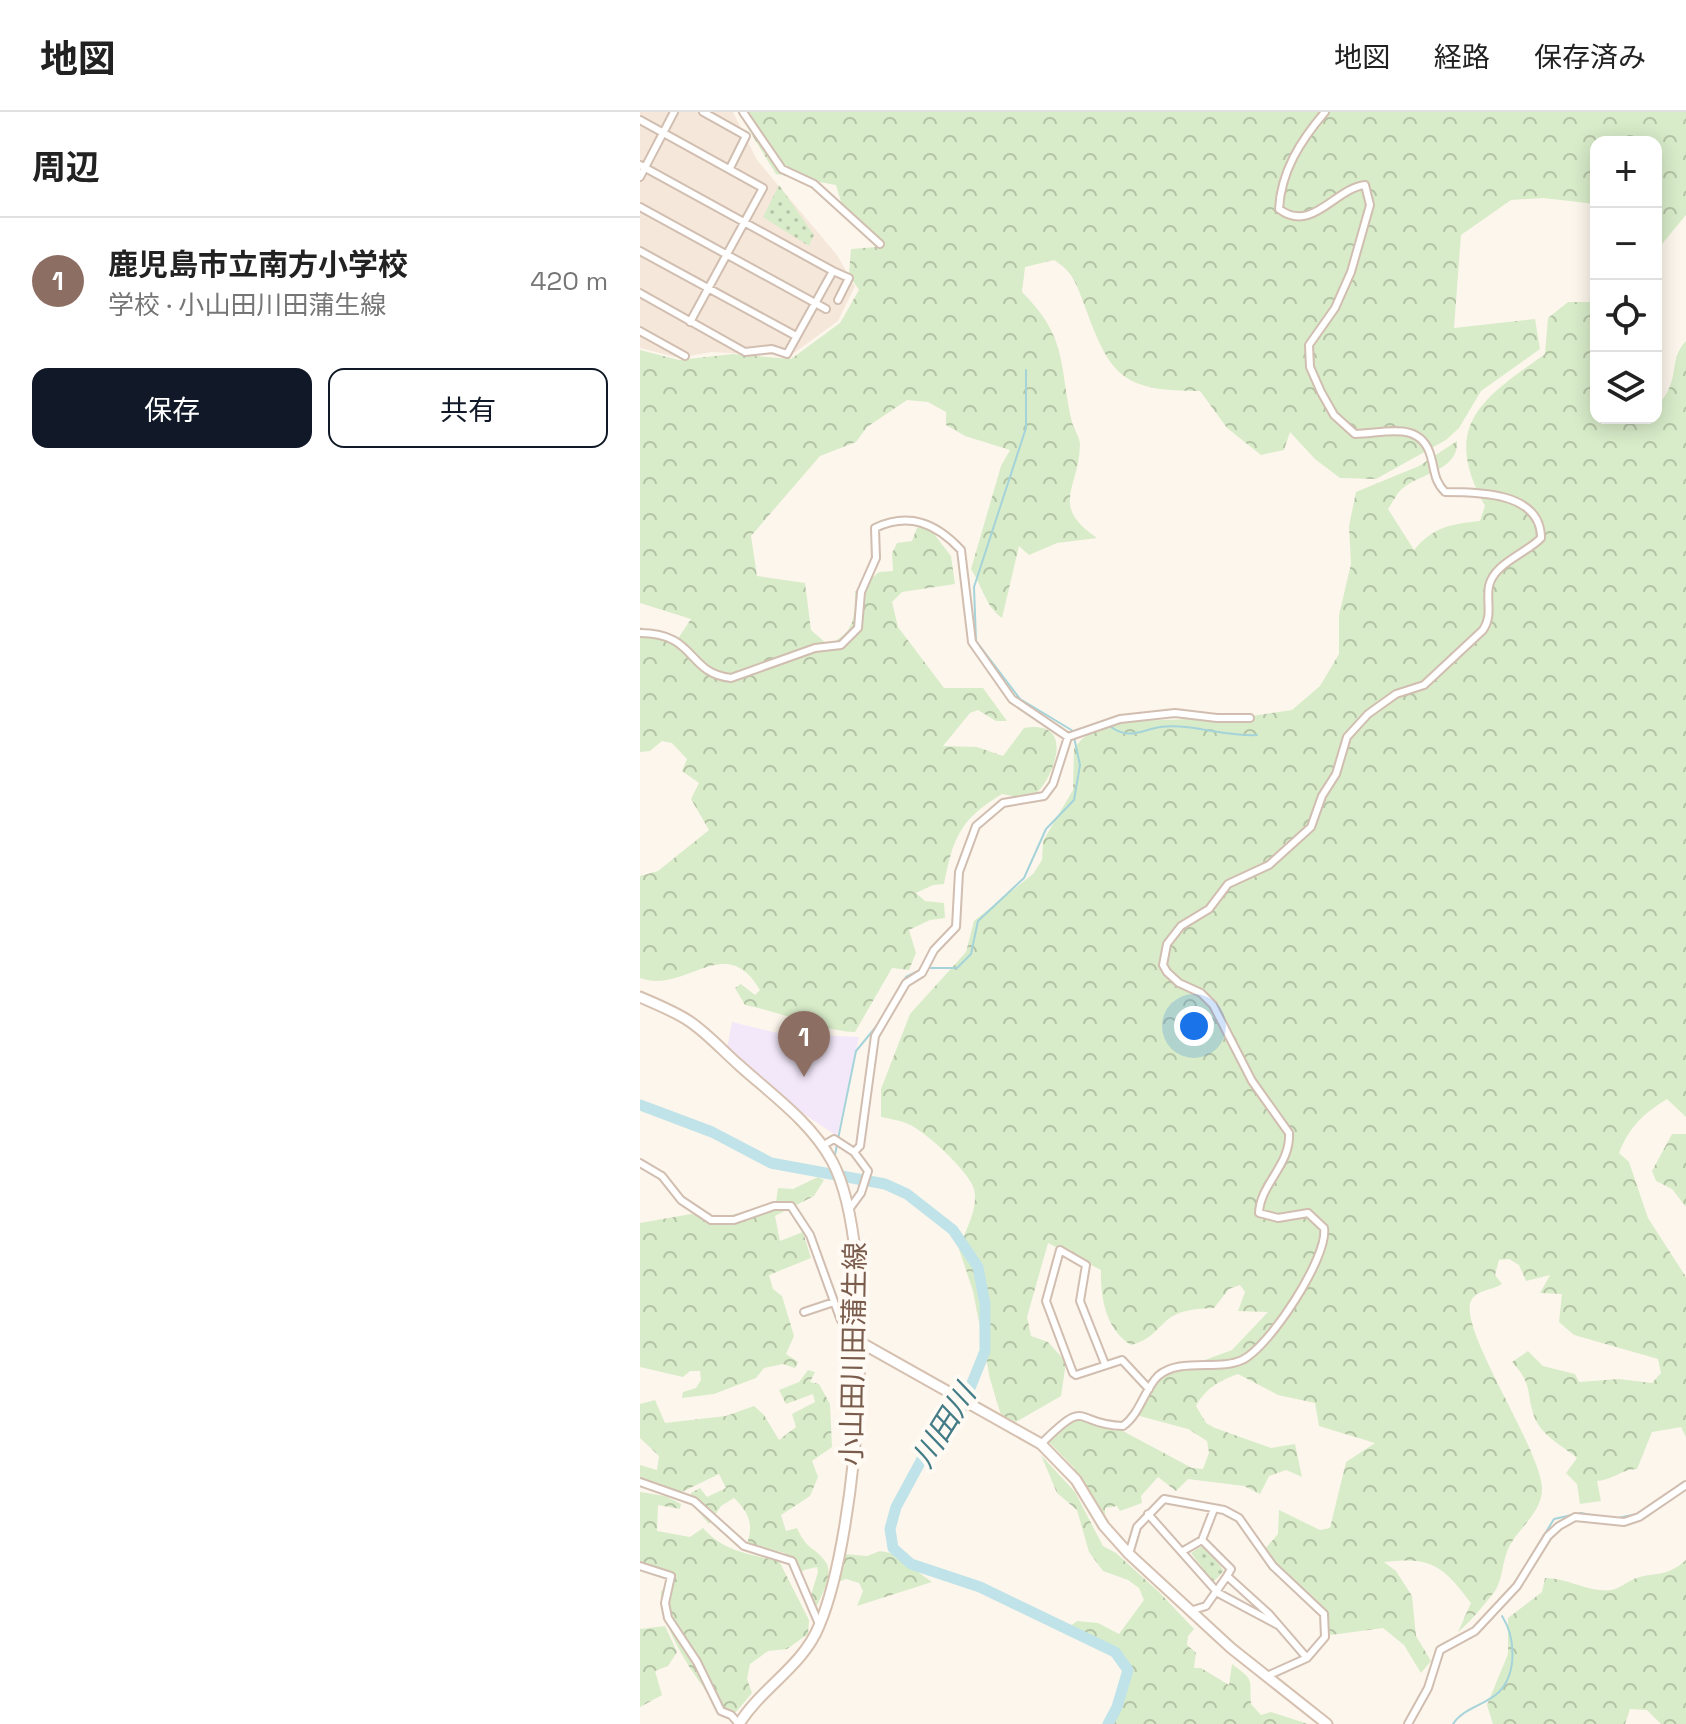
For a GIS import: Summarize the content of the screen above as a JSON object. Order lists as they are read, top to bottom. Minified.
{"streets":{"main road":["小山田川田蒲生線"]},"water":["川田川"],"page":{"header":"地図","nav":["地図","経路","保存済み"],"heading":"周辺","map_buttons":["+","−"],"list":[{"mark":"1","name":"鹿児島市立南方小学校","note":"学校 · 小山田川田蒲生線","value":"420 m"}],"buttons":["保存","共有"],"pins":"1"}}
